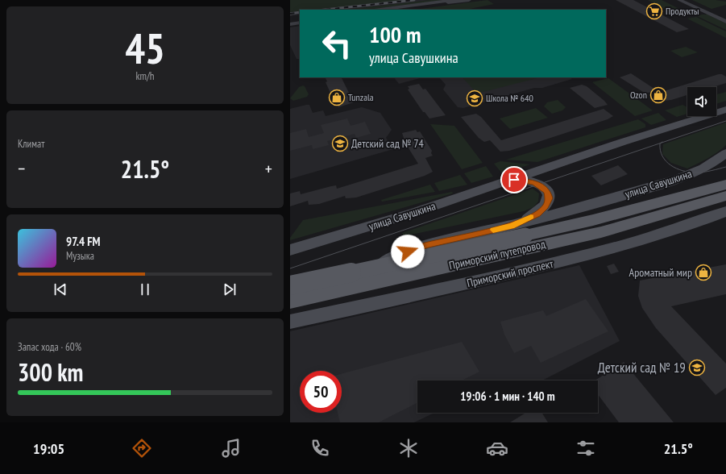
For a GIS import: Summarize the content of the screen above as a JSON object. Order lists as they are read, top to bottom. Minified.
{"streets":{"main road":["улица Савушкина","Приморский путепровод","Приморский проспект"]},"places":{"supermarket":["Продукты"],"shop":["Ozon","Tunzala","Ароматный мир"],"school or university":["Школа № 640","Детский сад № 74","Детский сад № 19"]},"page":{"tile":[["45","km/h"],"Климат",["Запас хода · 60%","300 km"]],"turn":["100 m","улица Савушкина"],"heat":["−","21.5°","+"],"song":["97.4 FM","Музыка"],"limit":"50","trip":"19:06 · 1 мин · 140 m","tabs":["19:05","21.5°"]}}
